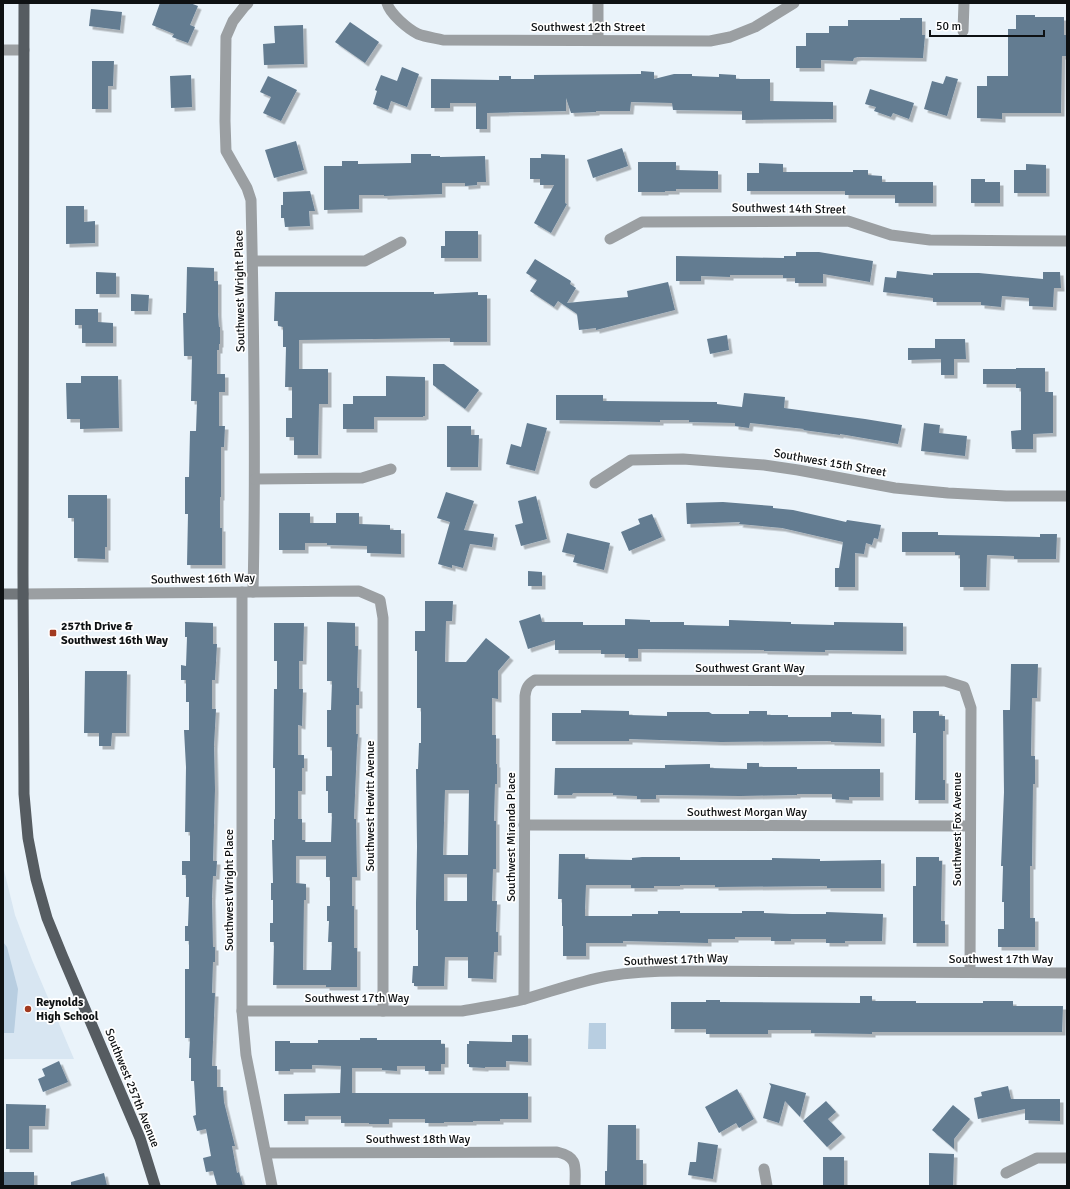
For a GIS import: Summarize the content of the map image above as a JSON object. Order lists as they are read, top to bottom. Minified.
{"streets":{"main road":["Southwest 257th Avenue"],"street":["Southwest 12th Street","Southwest 14th Street","Southwest Wright Place","Southwest 15th Street","Southwest 16th Way","Southwest Grant Way","Southwest Hewitt Avenue","Southwest Morgan Way","Southwest Fox Avenue","Southwest Miranda Place","Southwest 17th Way","Southwest 18th Way"]},"crossings":[["Southwest Wright Place","Southwest 16th Way"],["Southwest Wright Place","Southwest 17th Way"],["Southwest Wright Place","Southwest 18th Way"],["Southwest 16th Way","Southwest Hewitt Avenue"],["Southwest 16th Way","Southwest 257th Avenue"],["Southwest Grant Way","Southwest Fox Avenue"],["Southwest Grant Way","Southwest Miranda Place"],["Southwest Hewitt Avenue","Southwest 17th Way"],["Southwest Morgan Way","Southwest Fox Avenue"],["Southwest Morgan Way","Southwest Miranda Place"],["Southwest Fox Avenue","Southwest 17th Way"],["Southwest Miranda Place","Southwest 17th Way"]],"places":{"transit":["257th Drive & Southwest 16th Way"],"other":["Reynolds High School"]},"scale_bar":"50 m"}
